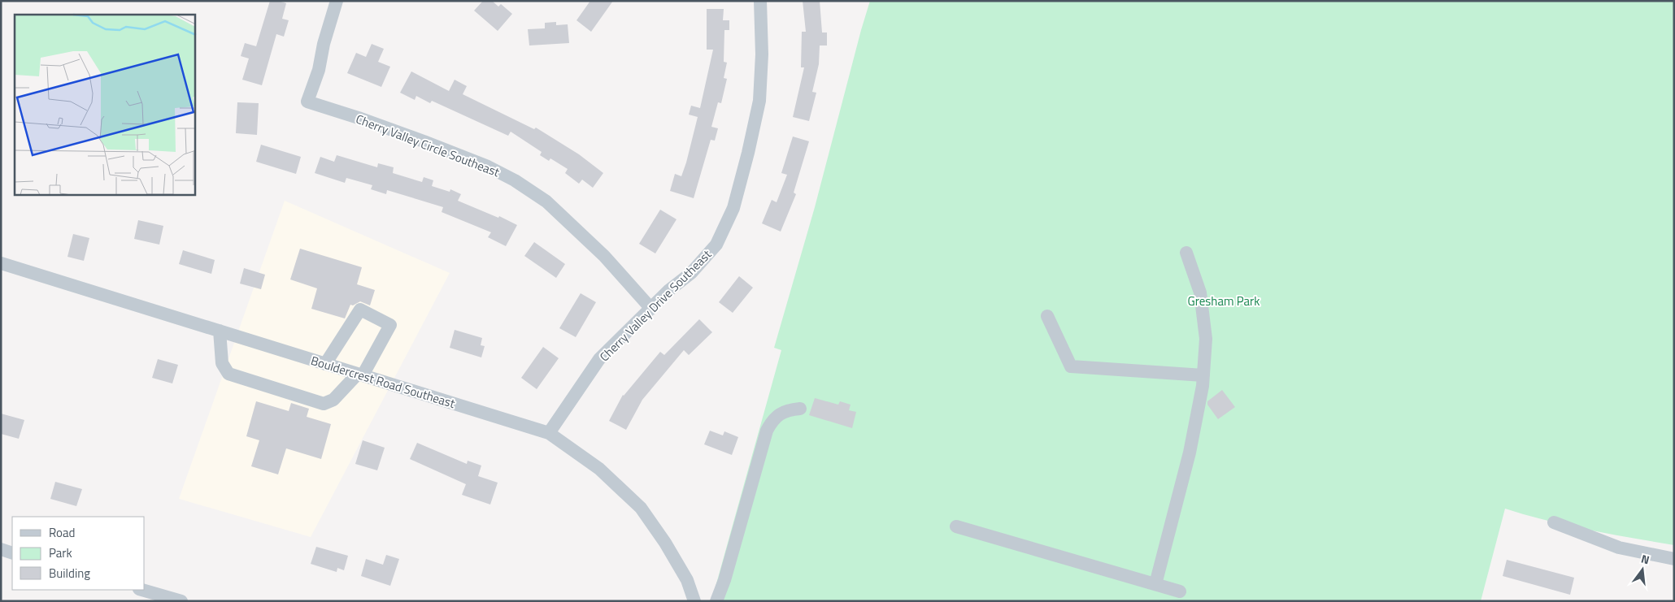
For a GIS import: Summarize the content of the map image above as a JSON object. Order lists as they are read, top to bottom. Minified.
{"streets":{"street":["Cherry Valley Circle Southeast","Cherry Valley Drive Southeast","Bouldercrest Road Southeast"]},"crossings":[["Cherry Valley Circle Southeast","Cherry Valley Drive Southeast"],["Cherry Valley Drive Southeast","Bouldercrest Road Southeast"]],"parks":["Gresham Park"],"legend":["Road","Park","Building"],"north":"top"}
